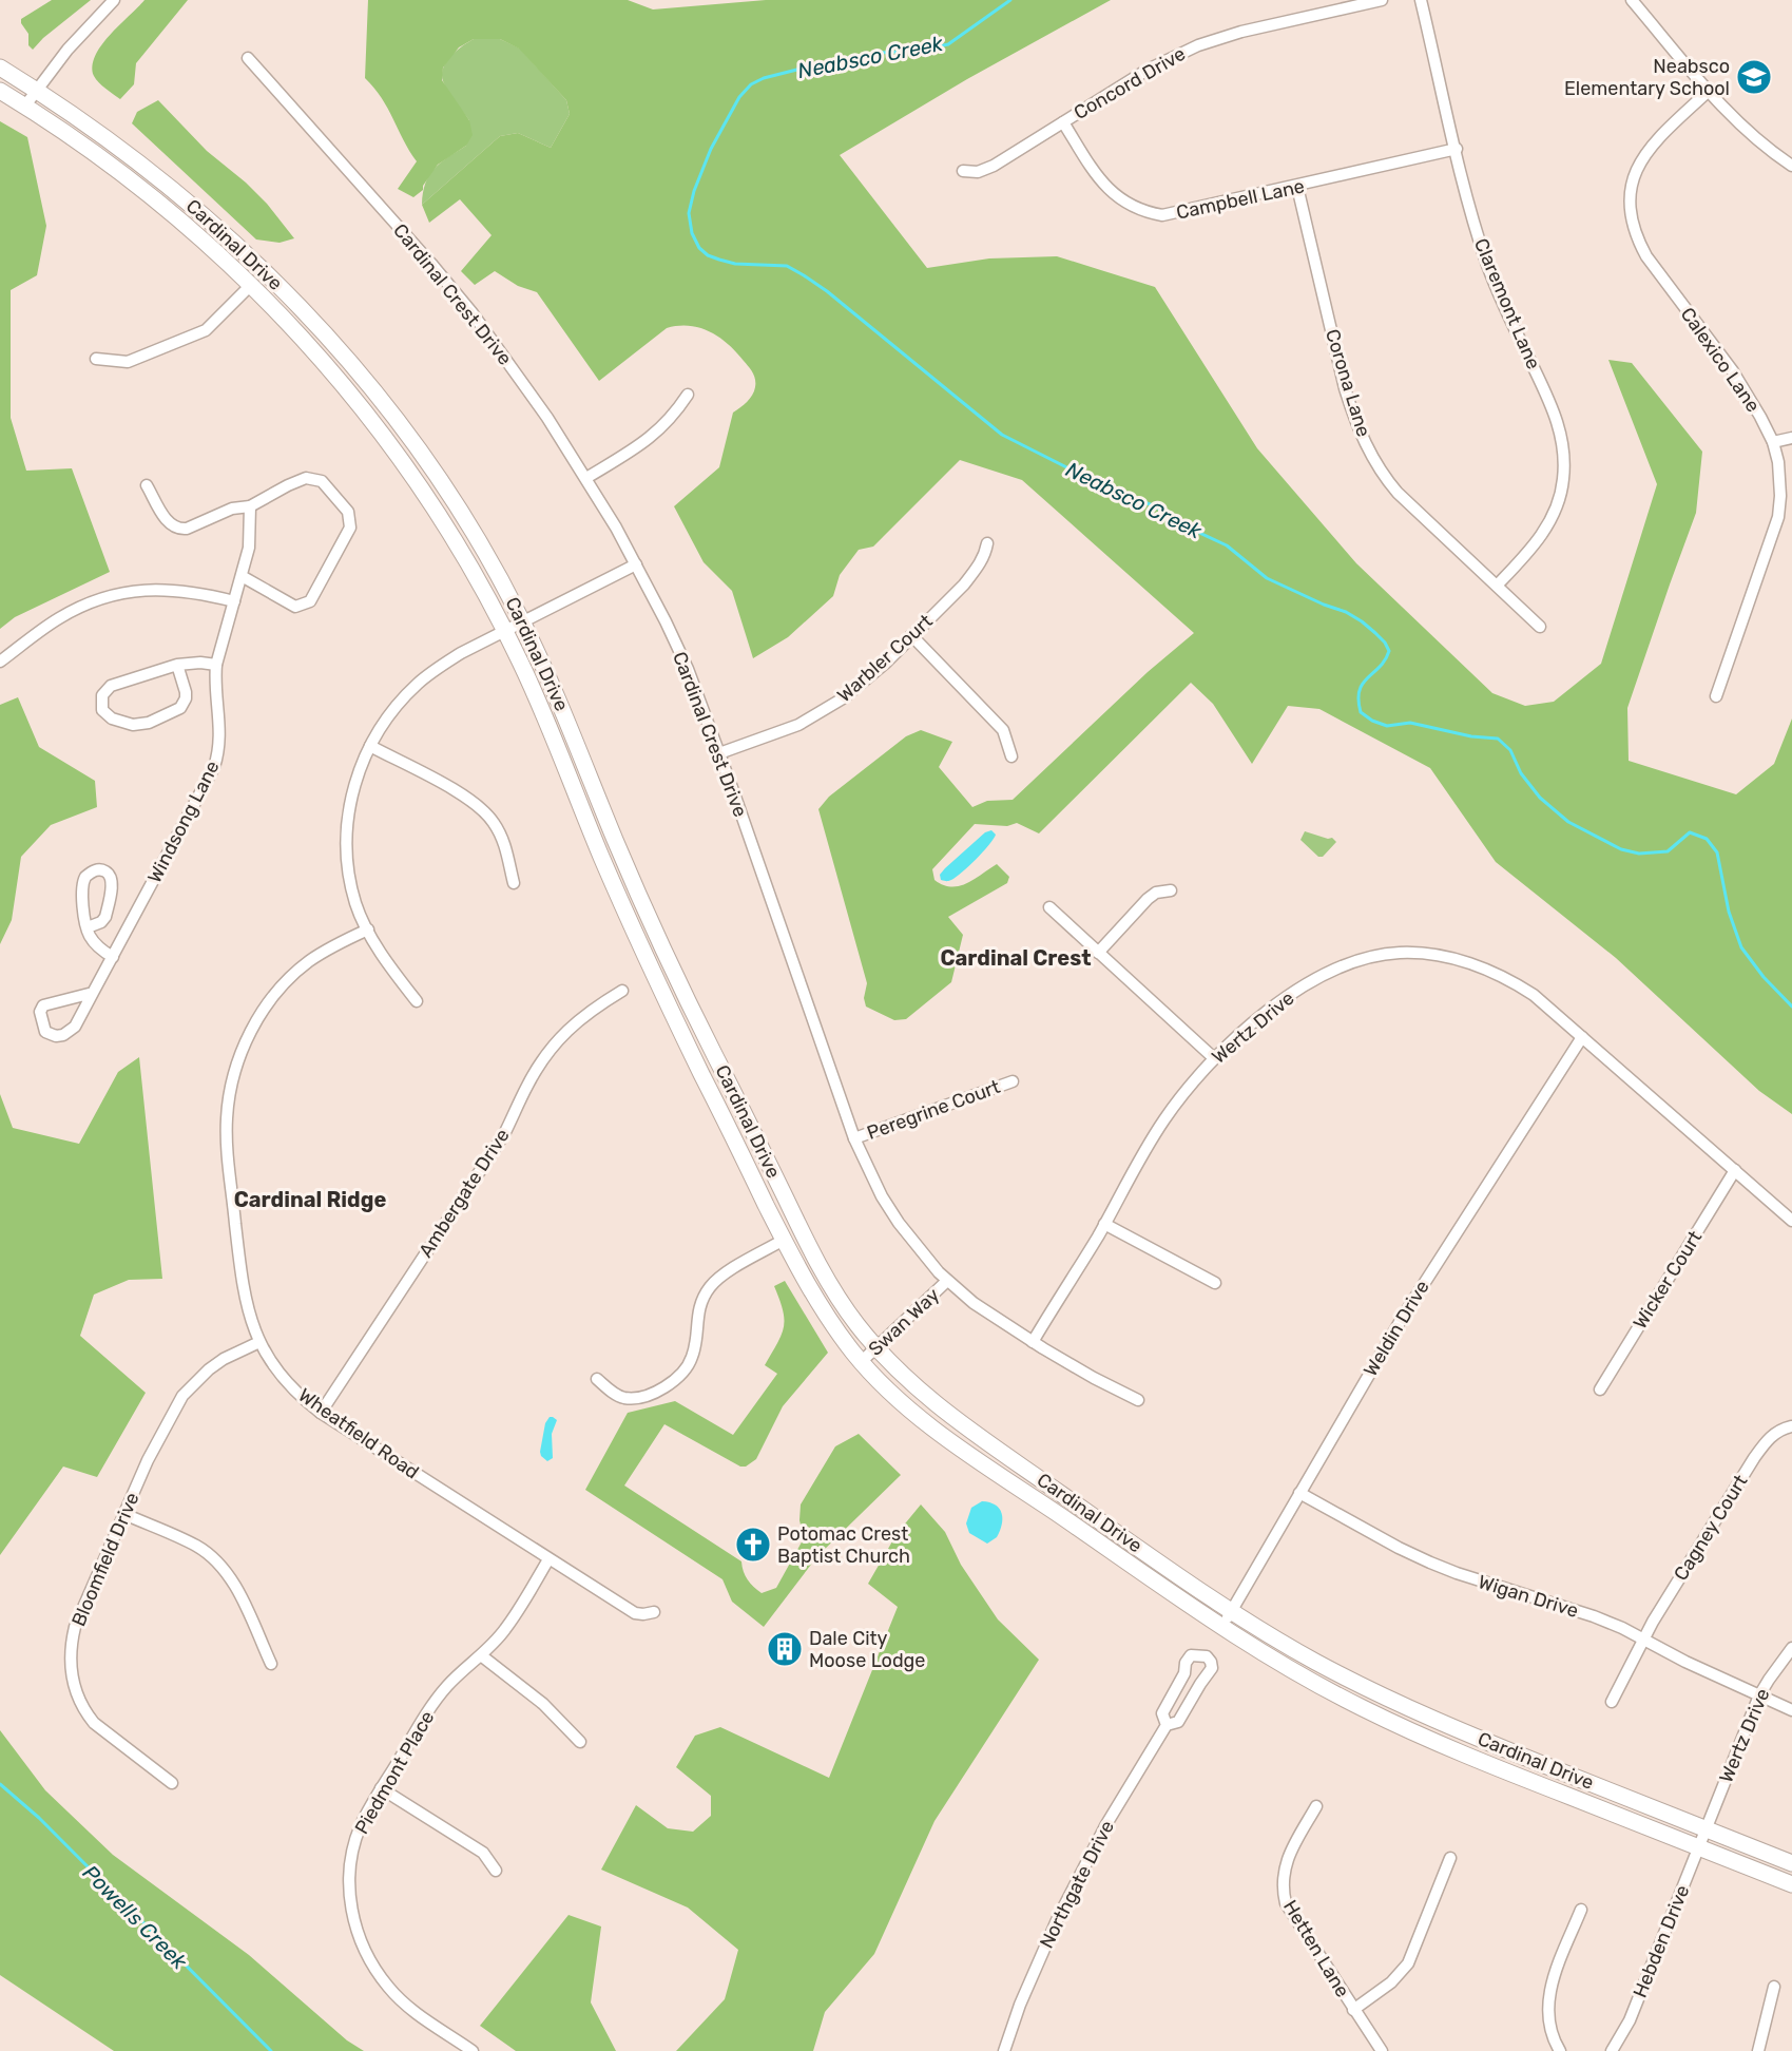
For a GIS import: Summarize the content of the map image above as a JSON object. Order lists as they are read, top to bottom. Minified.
{"streets":{"main road":["Cardinal Drive"],"street":["Concord Drive","Campbell Lane","Cardinal Crest Drive","Claremont Lane","Calexico Lane","Corona Lane","Warbler Court","Windsong Lane","Wertz Drive","Peregrine Court","Ambergate Drive","Wicker Court","Swan Way","Weldin Drive","Wheatfield Road","Cagney Court","Bloomfield Drive","Wigan Drive","Piedmont Place","Northgate Drive","Hebden Drive","Hetten Lane"]},"crossings":[["Concord Drive","Campbell Lane"],["Campbell Lane","Claremont Lane"],["Campbell Lane","Corona Lane"],["Cardinal Drive","Wertz Drive"],["Cardinal Drive","Swan Way"],["Cardinal Drive","Weldin Drive"],["Cardinal Drive","Hebden Drive"],["Cardinal Crest Drive","Warbler Court"],["Cardinal Crest Drive","Wertz Drive"],["Cardinal Crest Drive","Peregrine Court"],["Cardinal Crest Drive","Swan Way"],["Claremont Lane","Corona Lane"],["Wertz Drive","Wicker Court"],["Wertz Drive","Weldin Drive"],["Wertz Drive","Wigan Drive"],["Wertz Drive","Hebden Drive"],["Ambergate Drive","Wheatfield Road"],["Weldin Drive","Wigan Drive"],["Wheatfield Road","Bloomfield Drive"],["Wheatfield Road","Piedmont Place"],["Cagney Court","Wigan Drive"]],"districts":["Cardinal Crest","Cardinal Ridge"],"water":["Neabsco Creek","Powells Creek"],"places":{"school or university":["Neabsco Elementary School"],"church":["Potomac Crest Baptist Church"],"building":["Dale City Moose Lodge"]}}
